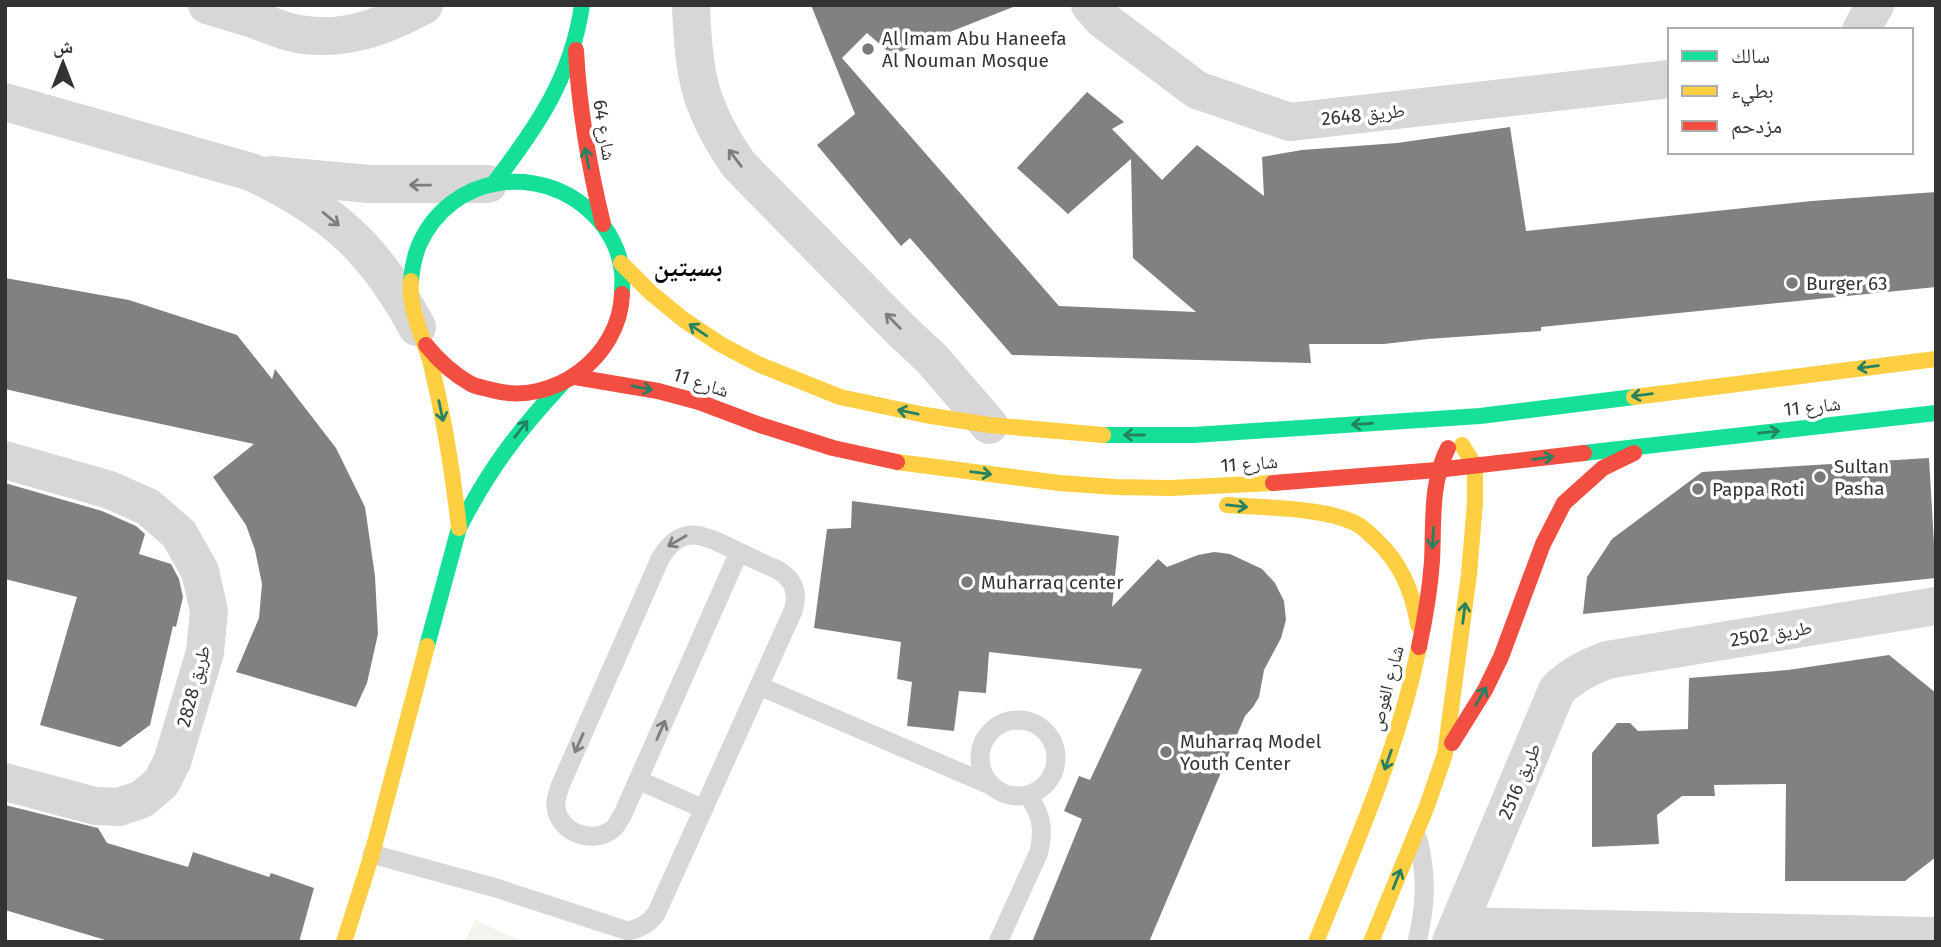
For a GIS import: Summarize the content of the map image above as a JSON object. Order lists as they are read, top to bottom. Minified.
{"streets":{"street":["طريق 2648","شارع 64","شارع 11","طريق 2502","طريق 2828","شارع الغوص","طريق 2516"]},"crossings":[["شارع 64","شارع 11"],["شارع 11","شارع الغوص"],["طريق 2502","طريق 2516"]],"one_way":["شارع 64"],"districts":["بسيتين"],"places":["Al Imam Abu Haneefa Al Nouman Mosque","Burger 63","Sultan Pasha","Pappa Roti","Muharraq center","Muharraq Model Youth Center"],"legend":["سالك","بطيء","مزدحم"],"north":"top"}
